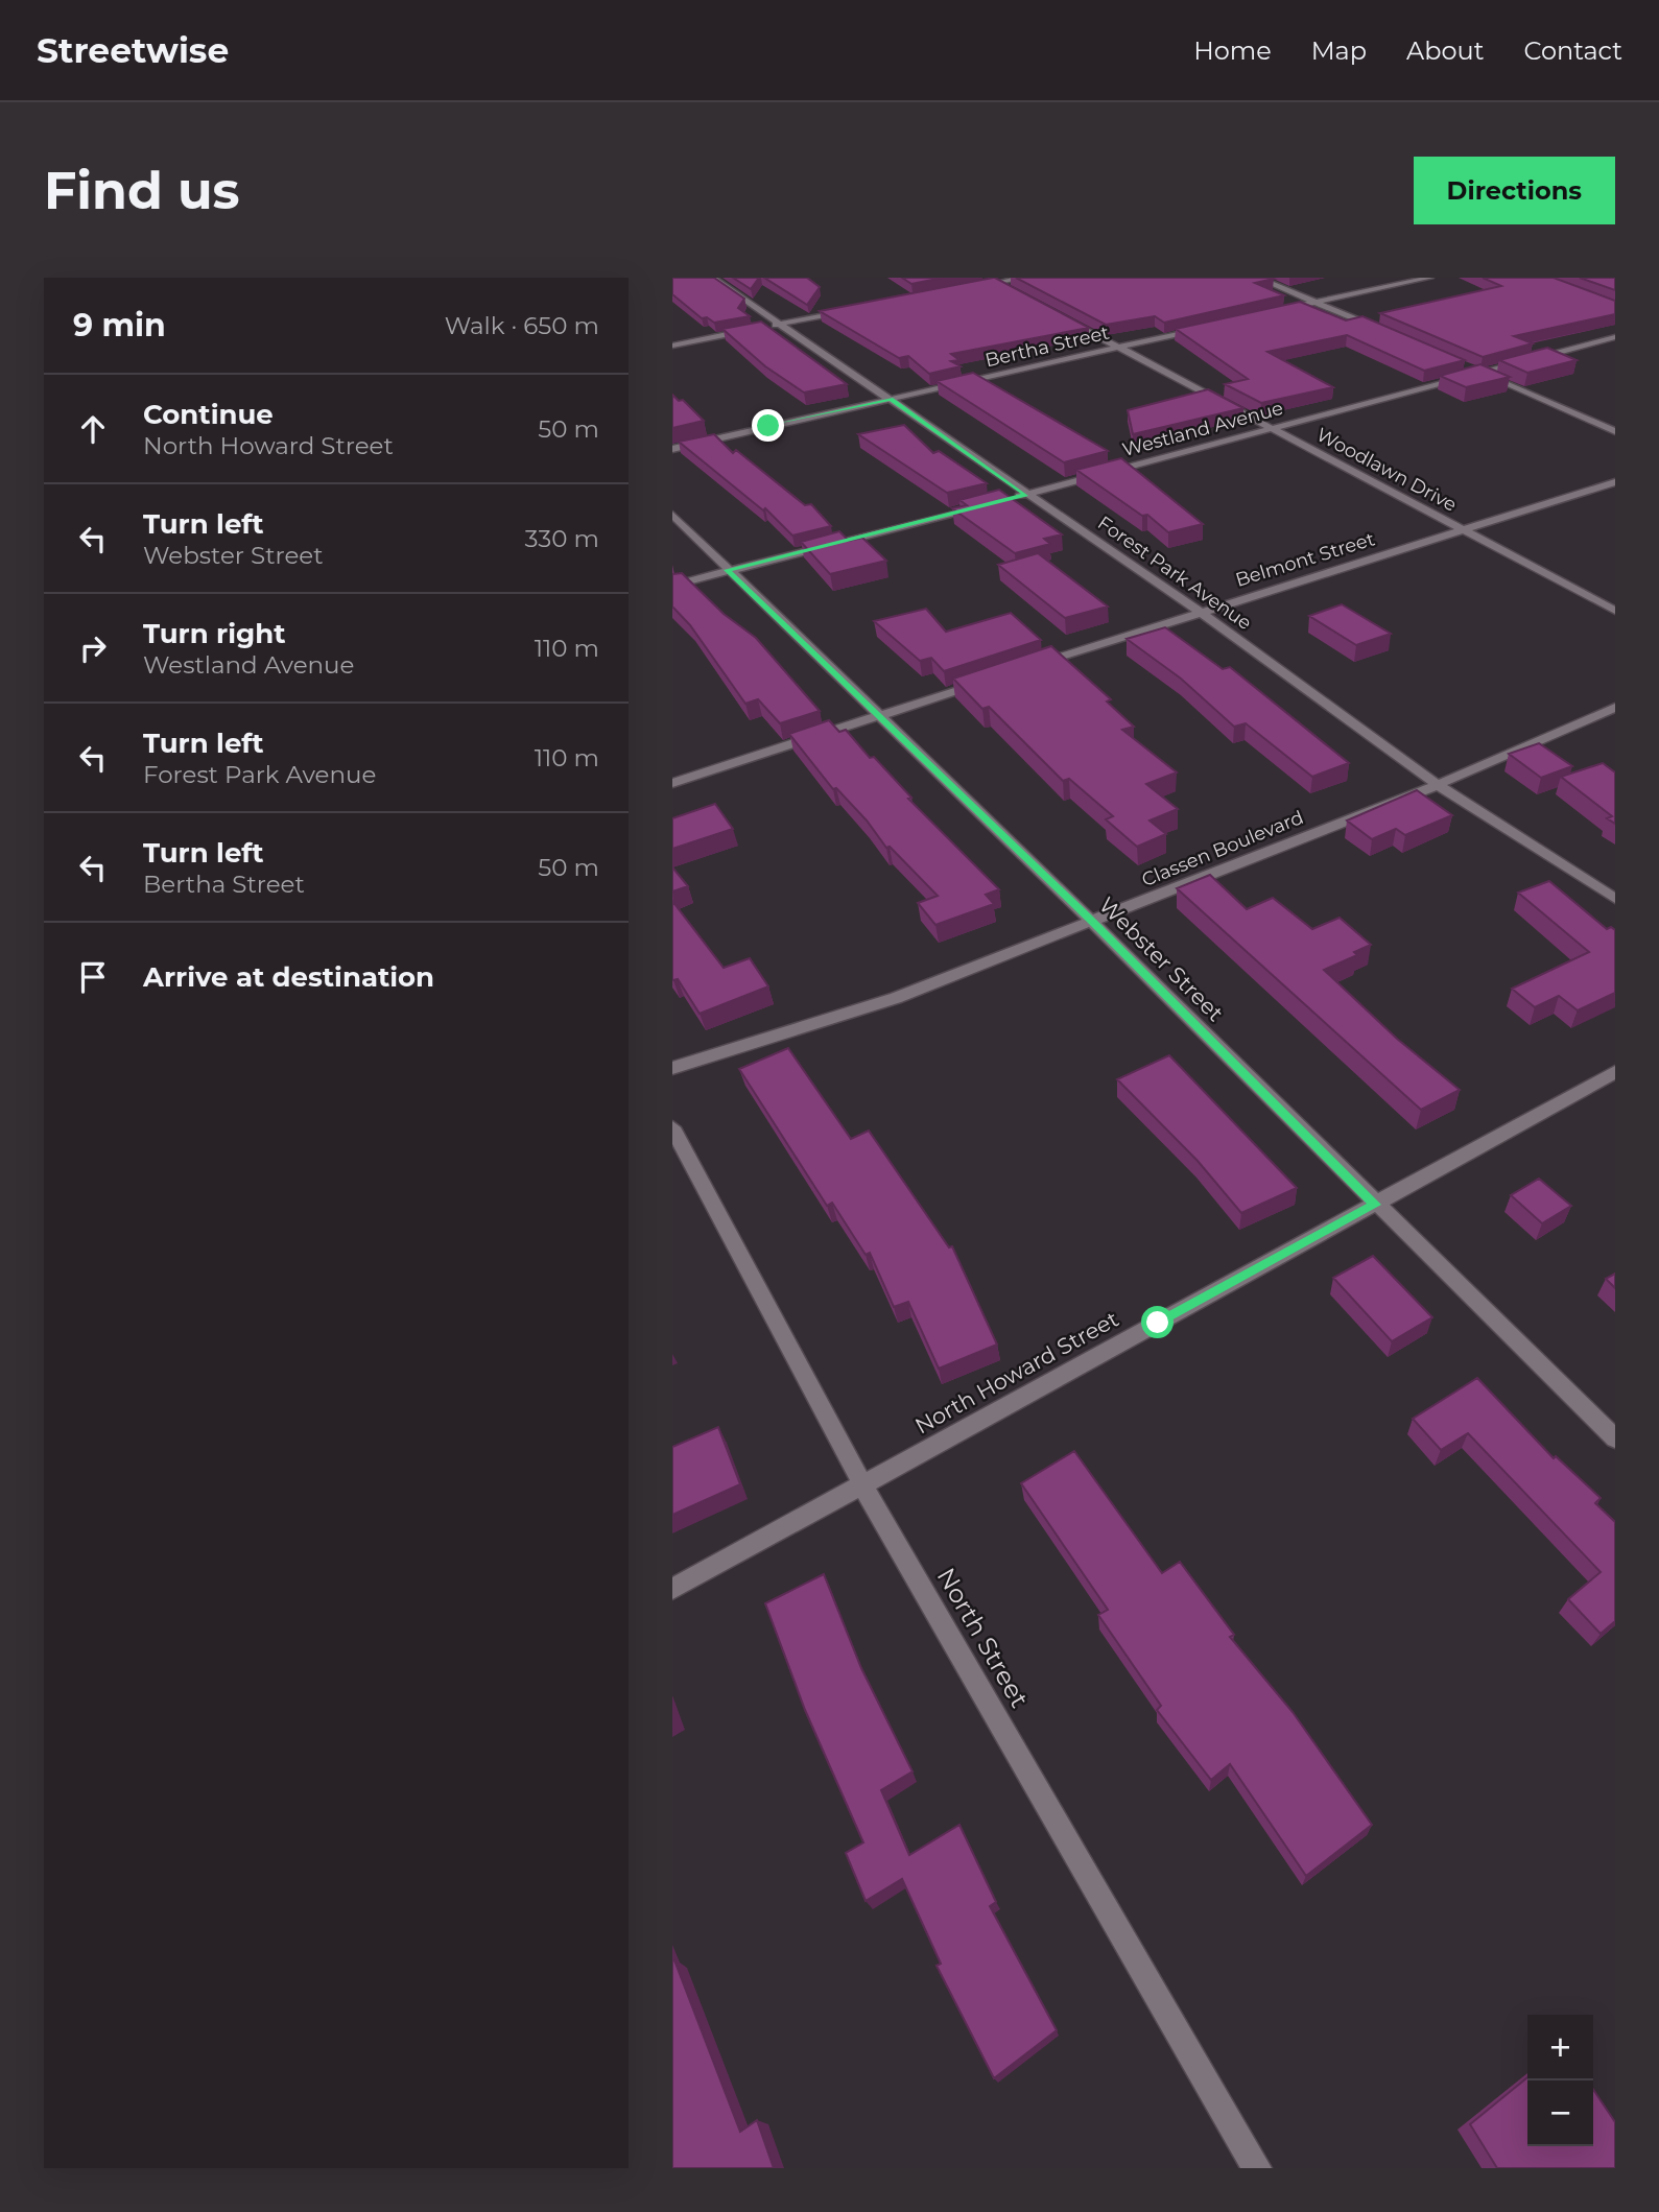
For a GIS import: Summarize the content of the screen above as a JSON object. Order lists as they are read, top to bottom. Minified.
{"streets":{"street":["Bertha Street","Westland Avenue","Woodlawn Drive","Belmont Street","Forest Park Avenue","Classen Boulevard","Webster Street","North Howard Street","North Street"]},"crossings":[["Bertha Street","Woodlawn Drive"],["Bertha Street","Forest Park Avenue"],["Westland Avenue","Woodlawn Drive"],["Westland Avenue","Forest Park Avenue"],["Woodlawn Drive","Belmont Street"],["Belmont Street","Forest Park Avenue"],["Forest Park Avenue","Classen Boulevard"],["Classen Boulevard","Webster Street"],["Webster Street","North Howard Street"],["North Howard Street","North Street"]],"page":{"header":"Streetwise","nav":["Home","Map","About","Contact"],"buttons":"Directions","title":"Find us","heading":["9 min","Walk · 650 m"],"list":[["Continue","North Howard Street","50 m"],["Turn left","Webster Street","330 m"],["Turn right","Westland Avenue","110 m"],["Turn left","Forest Park Avenue","110 m"],["Turn left","Bertha Street","50 m"],"Arrive at destination"],"map_buttons":["+","−"]}}
